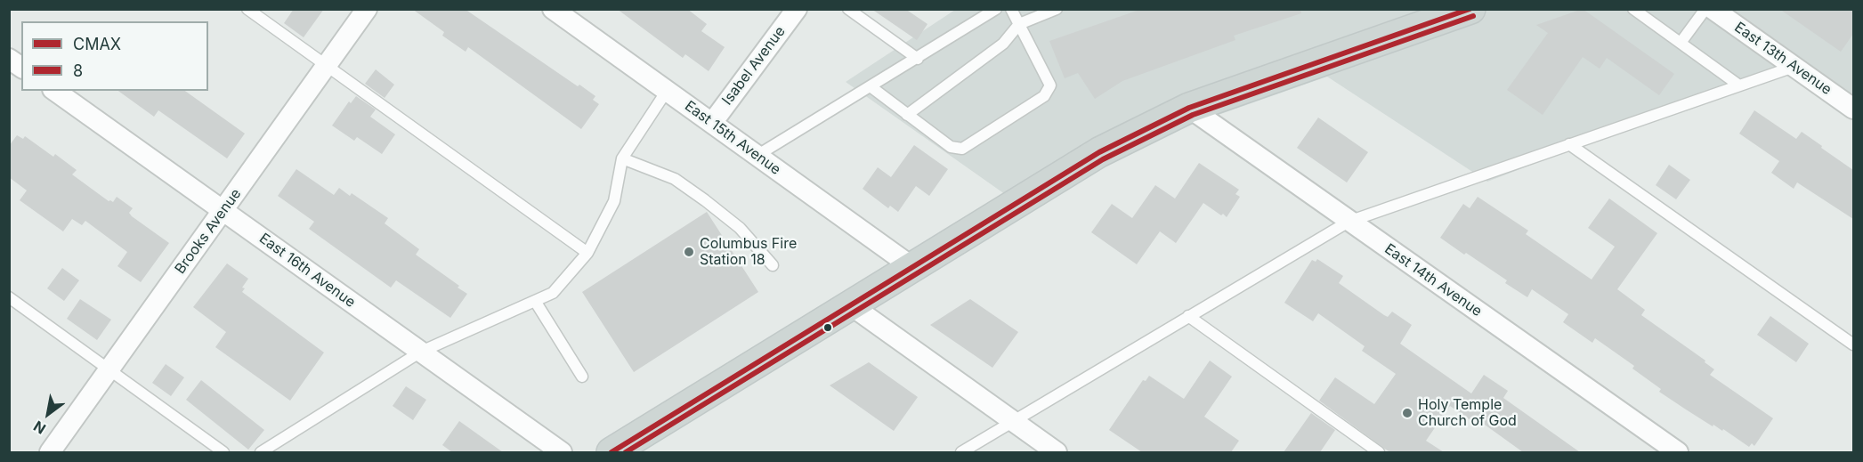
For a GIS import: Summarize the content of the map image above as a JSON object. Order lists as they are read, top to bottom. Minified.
{"streets":{"street":["East 13th Avenue","Isabel Avenue","East 15th Avenue","Brooks Avenue","East 16th Avenue","East 14th Avenue"]},"crossings":[["Isabel Avenue","East 15th Avenue"],["Brooks Avenue","East 16th Avenue"]],"places":["Columbus Fire Station 18","Holy Temple Church of God"],"lines":["transit line CMAX","transit line 8"],"legend":["CMAX","8"],"north":"bottom left"}
